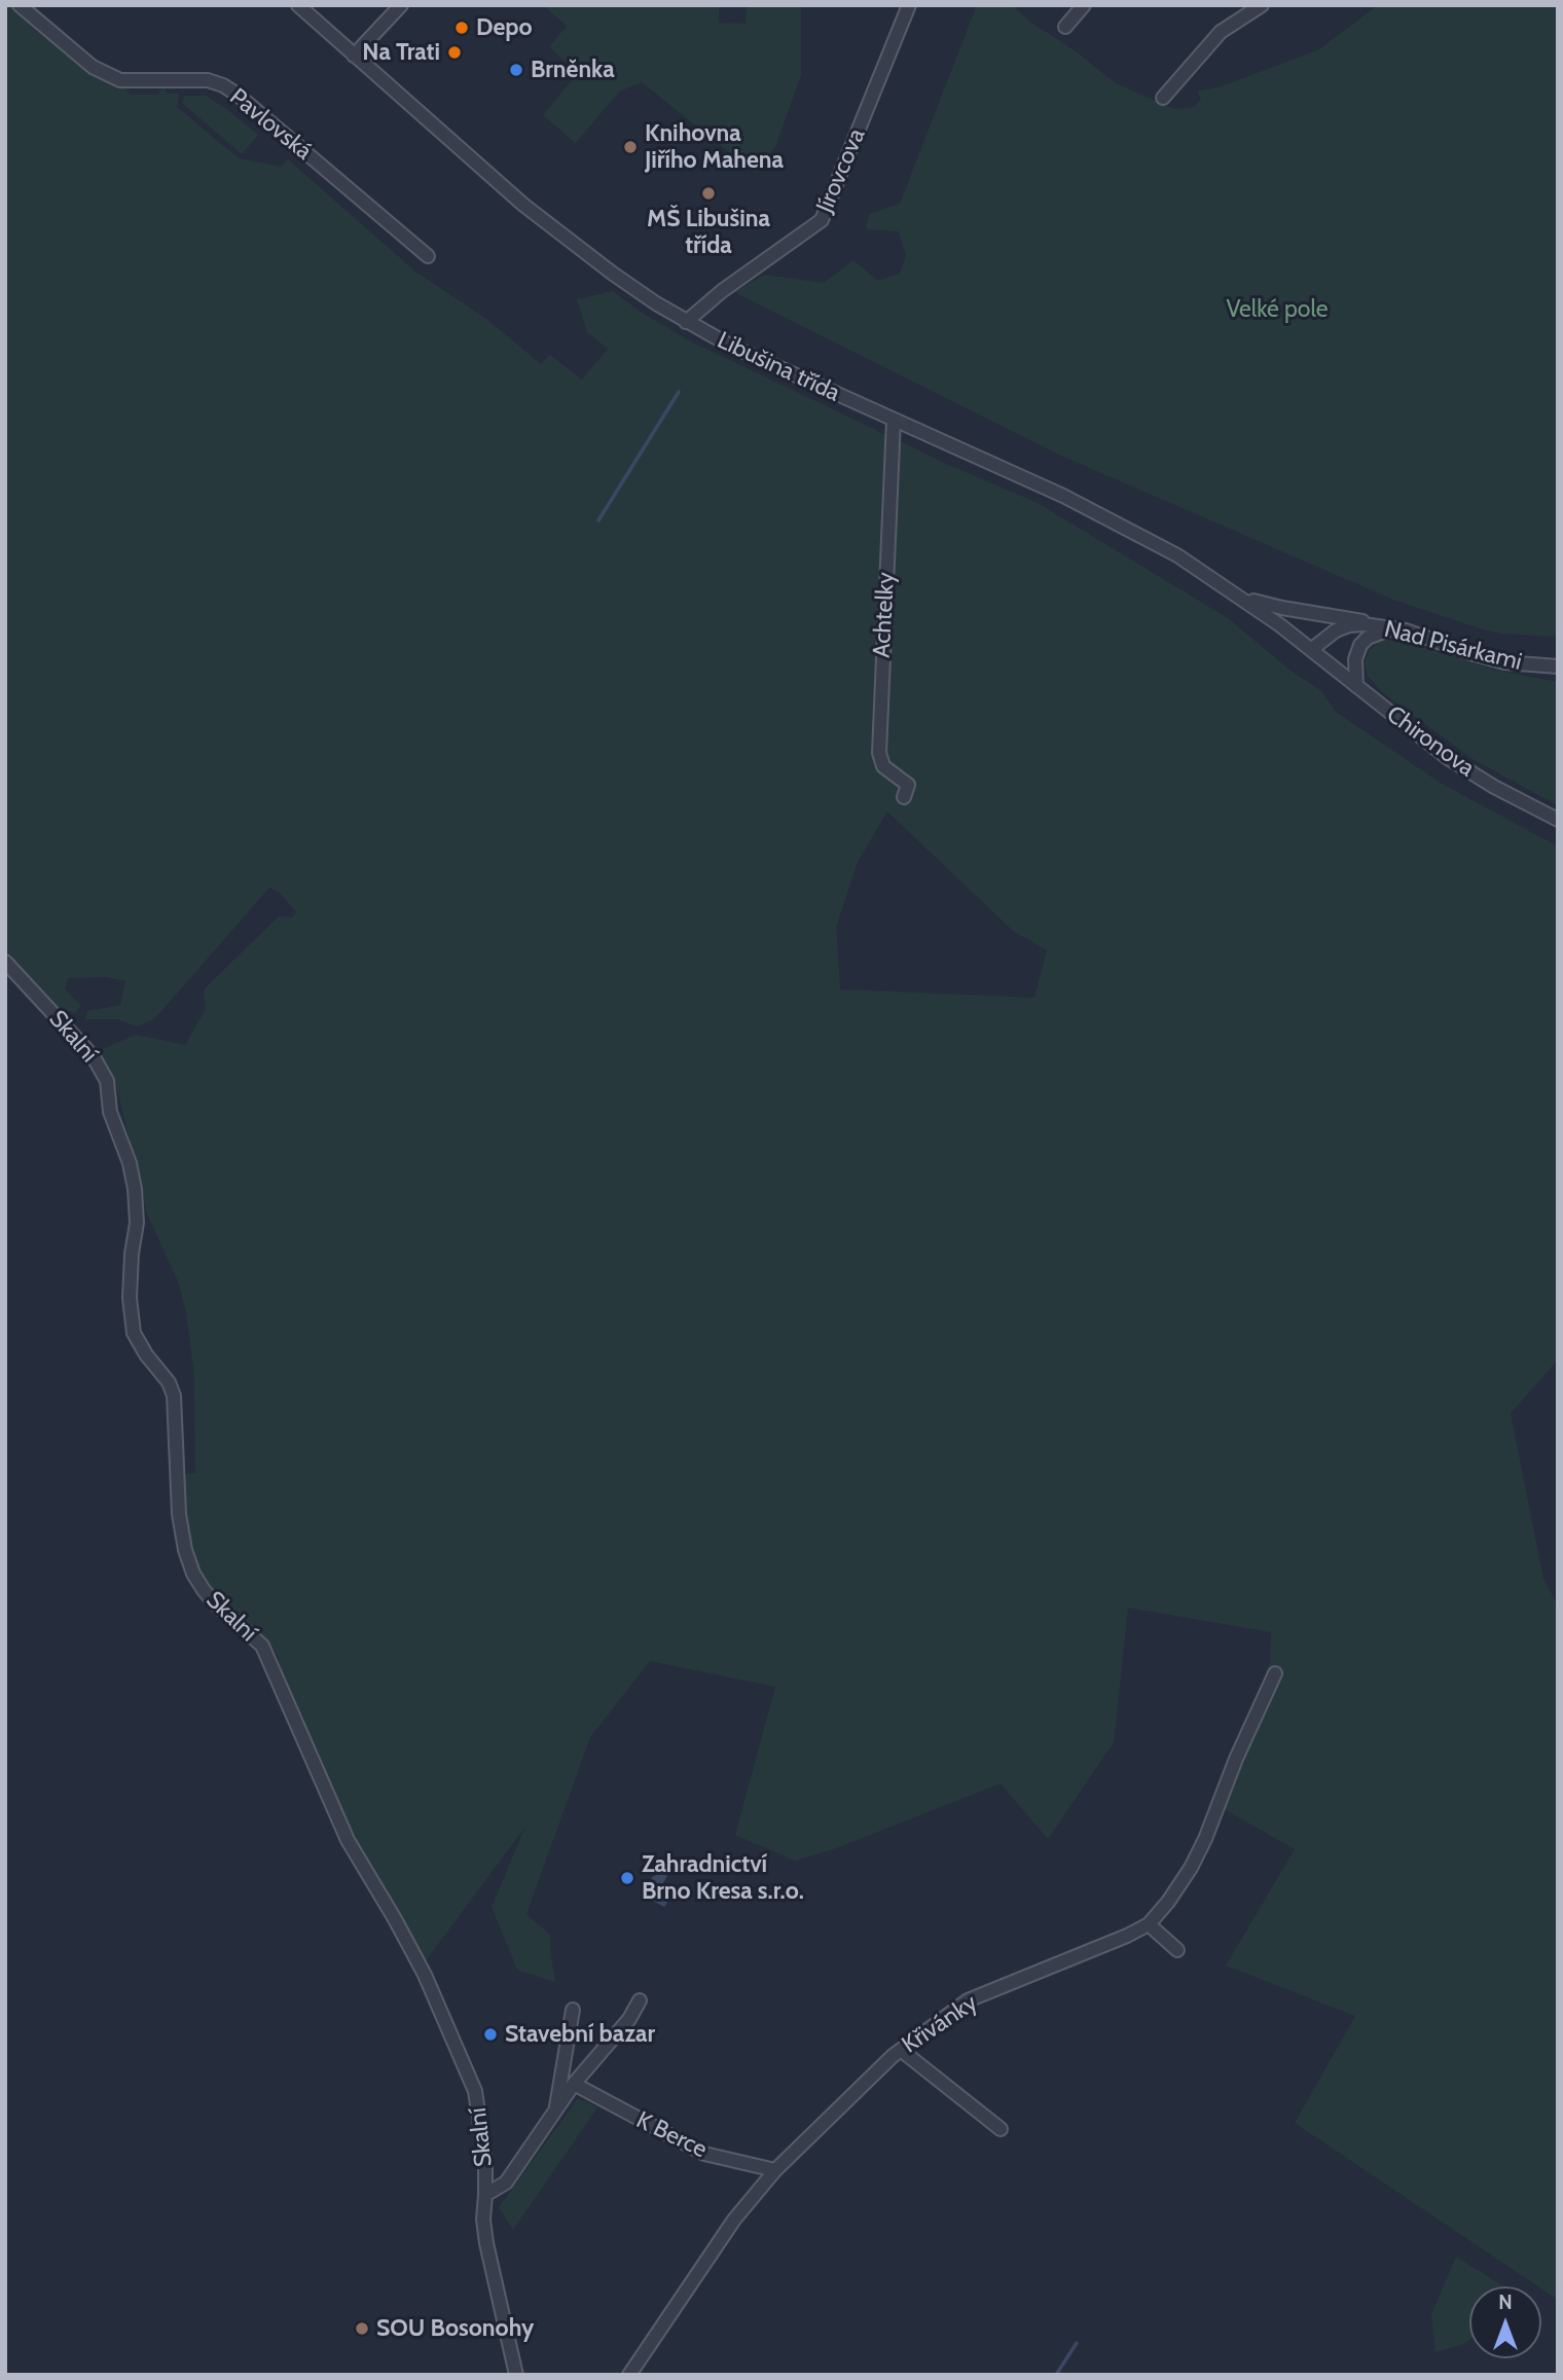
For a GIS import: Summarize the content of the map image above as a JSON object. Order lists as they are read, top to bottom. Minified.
{"streets":{"street":["Pavlovská","Jírovcova","Libušina třída","Achtelky","Nad Pisárkami","Chironova","Skalní","Křivánky","K Berce"]},"crossings":[["Jírovcova","Libušina třída"],["Libušina třída","Achtelky"],["Libušina třída","Nad Pisárkami"],["Libušina třída","Chironova"],["Nad Pisárkami","Chironova"],["Skalní","K Berce"],["Křivánky","K Berce"]],"parks":["Velké pole"],"places":["Depo","Na Trati","Brněnka","Knihovna Jiřího Mahena","MŠ Libušina třída","Zahradnictví Brno Kresa s.r.o.","Stavební bazar","SOU Bosonohy"],"north":"top"}
